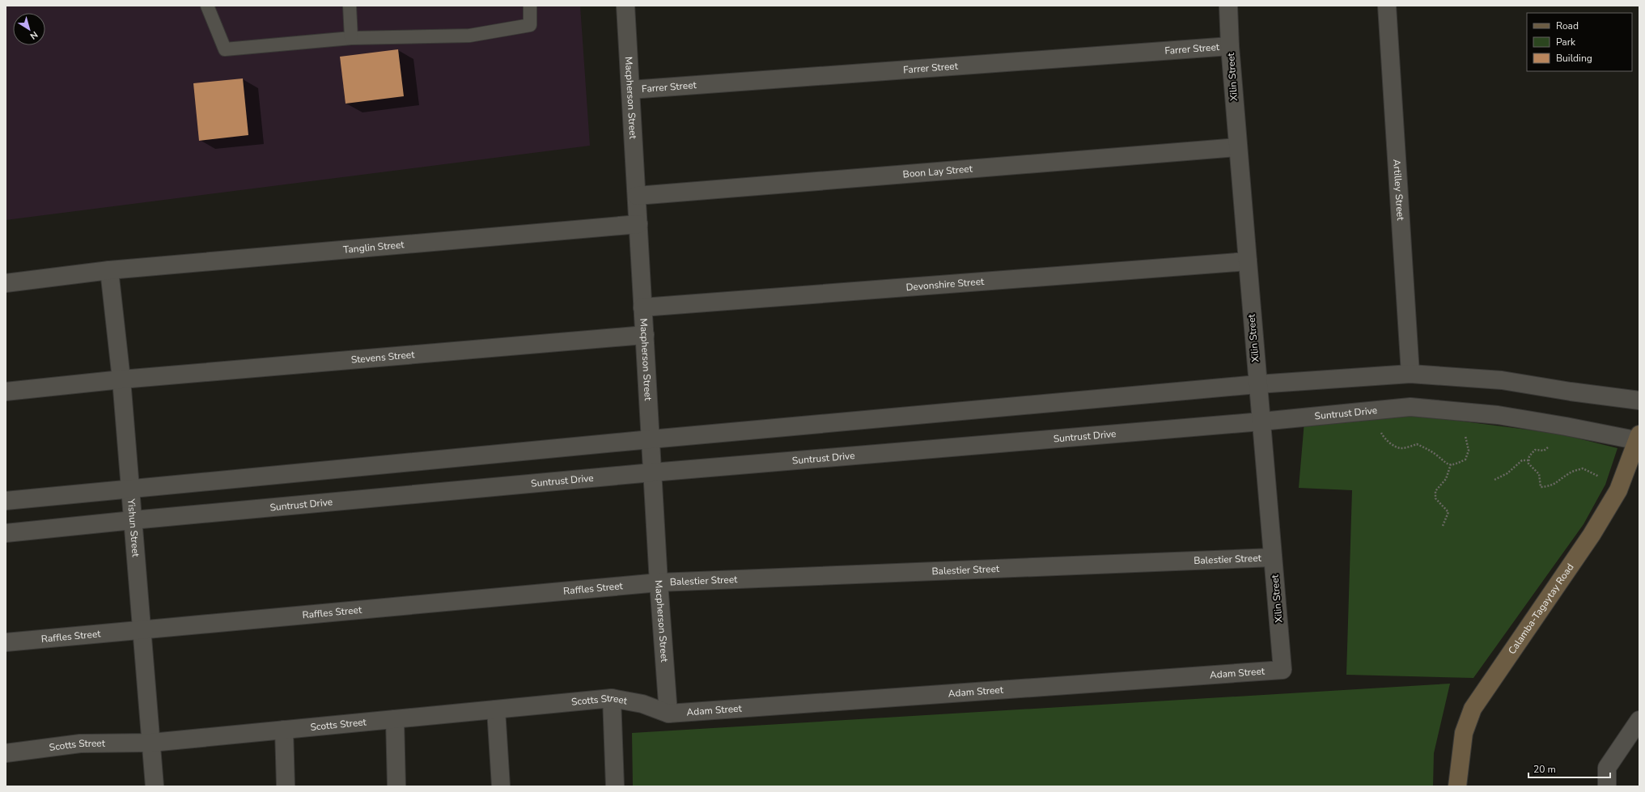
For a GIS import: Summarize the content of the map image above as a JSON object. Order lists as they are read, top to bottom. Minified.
{"streets":{"main road":["Calamba-Tagaytay Road"],"street":["Farrer Street","Xilin Street","Macpherson Street","Boon Lay Street","Artilley Street","Tanglin Street","Devonshire Street","Stevens Street","Suntrust Drive","Yishun Street","Balestier Street","Raffles Street","Adam Street","Scotts Street"]},"crossings":[["Farrer Street","Xilin Street"],["Farrer Street","Macpherson Street"],["Xilin Street","Boon Lay Street"],["Xilin Street","Devonshire Street"],["Xilin Street","Suntrust Drive"],["Xilin Street","Balestier Street"],["Xilin Street","Adam Street"],["Macpherson Street","Boon Lay Street"],["Macpherson Street","Tanglin Street"],["Macpherson Street","Devonshire Street"],["Macpherson Street","Stevens Street"],["Macpherson Street","Suntrust Drive"],["Macpherson Street","Balestier Street"],["Macpherson Street","Raffles Street"],["Macpherson Street","Adam Street"],["Macpherson Street","Scotts Street"],["Tanglin Street","Yishun Street"],["Stevens Street","Yishun Street"],["Suntrust Drive","Yishun Street"],["Suntrust Drive","Calamba-Tagaytay Road"],["Yishun Street","Raffles Street"],["Yishun Street","Scotts Street"],["Balestier Street","Raffles Street"],["Adam Street","Scotts Street"]],"legend":["Road","Park","Building"],"scale_bar":"20 m","north":"bottom right"}
